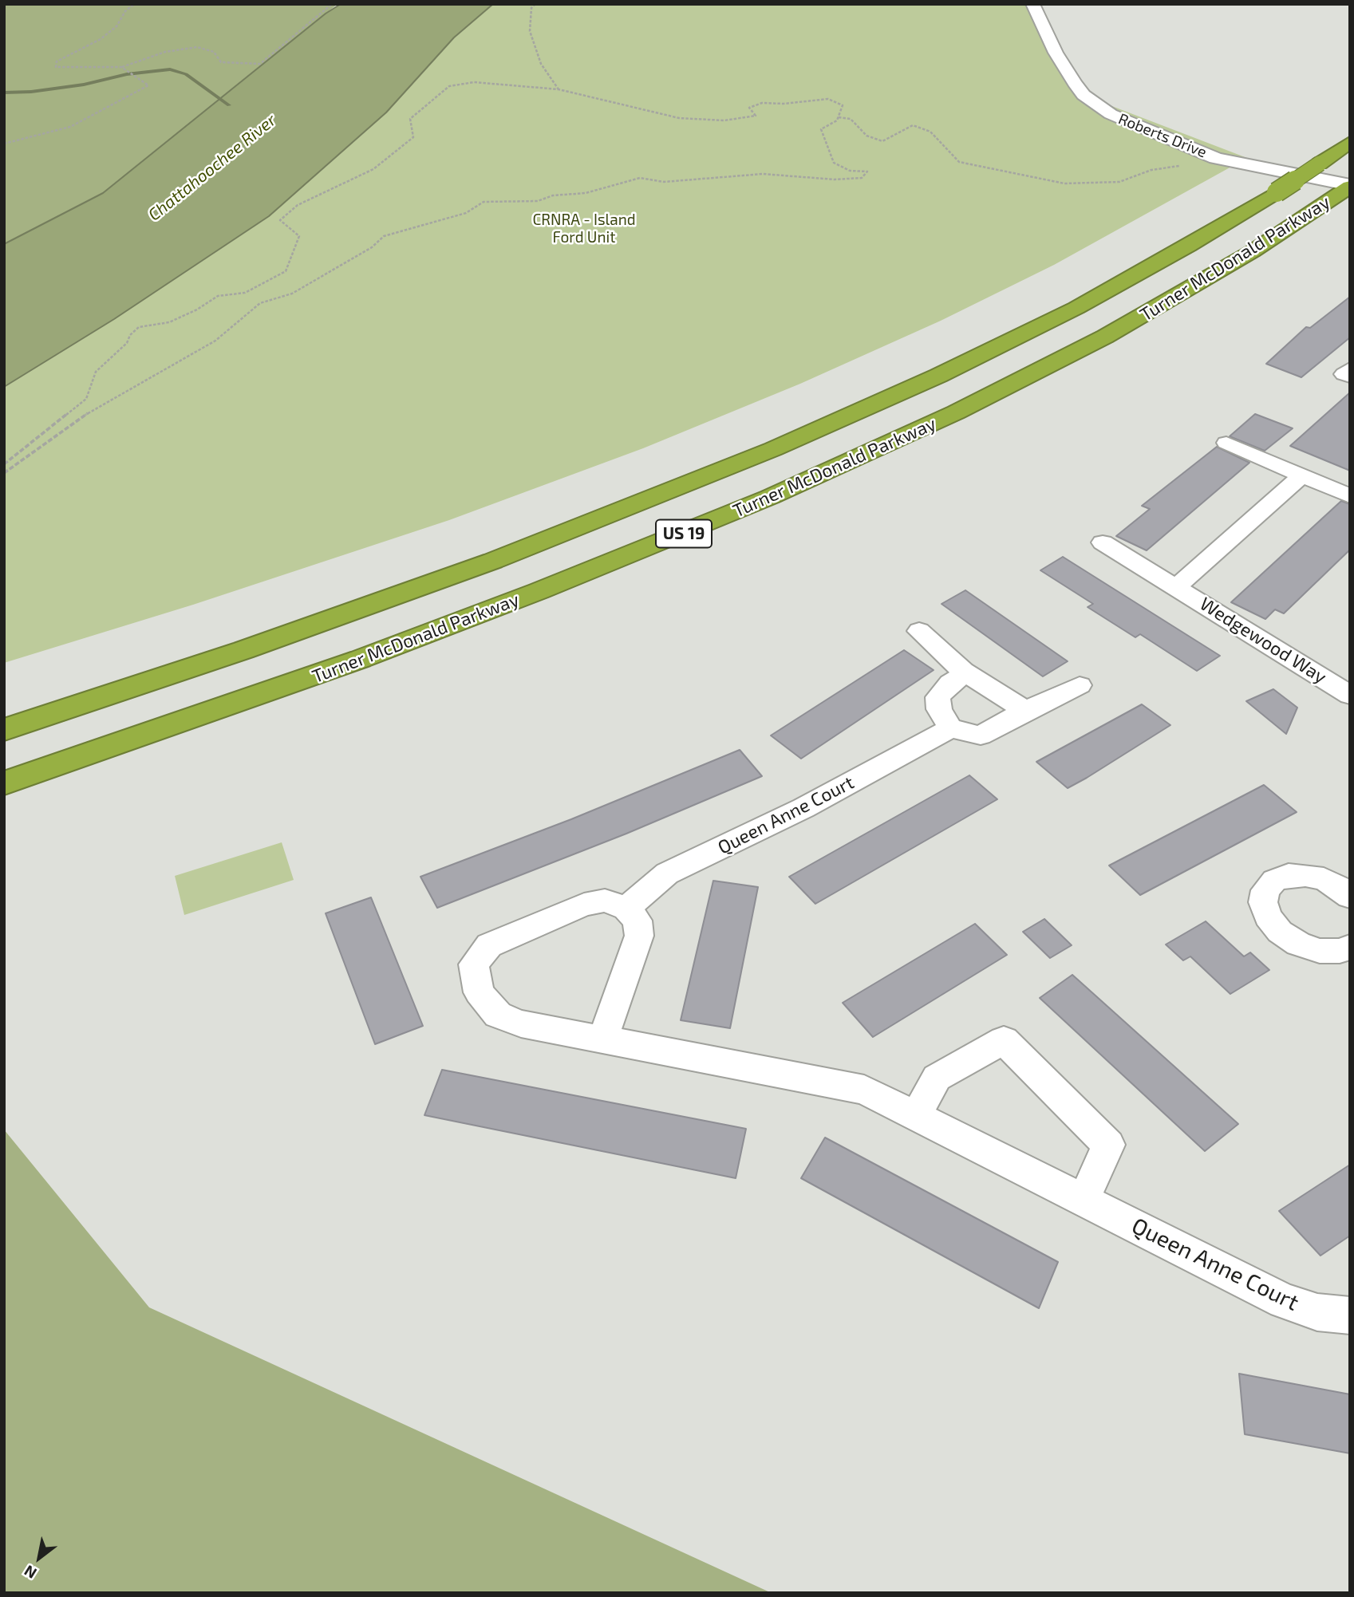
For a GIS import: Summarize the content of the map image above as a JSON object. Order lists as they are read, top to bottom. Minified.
{"streets":{"highway":["Turner McDonald Parkway","US 19"],"street":["Roberts Drive","Wedgewood Way","Queen Anne Court"]},"crossings":[["Roberts Drive","Turner McDonald Parkway"]],"water":["Chattahoochee River"],"parks":["CRNRA - Island Ford Unit"],"north":"bottom left"}
